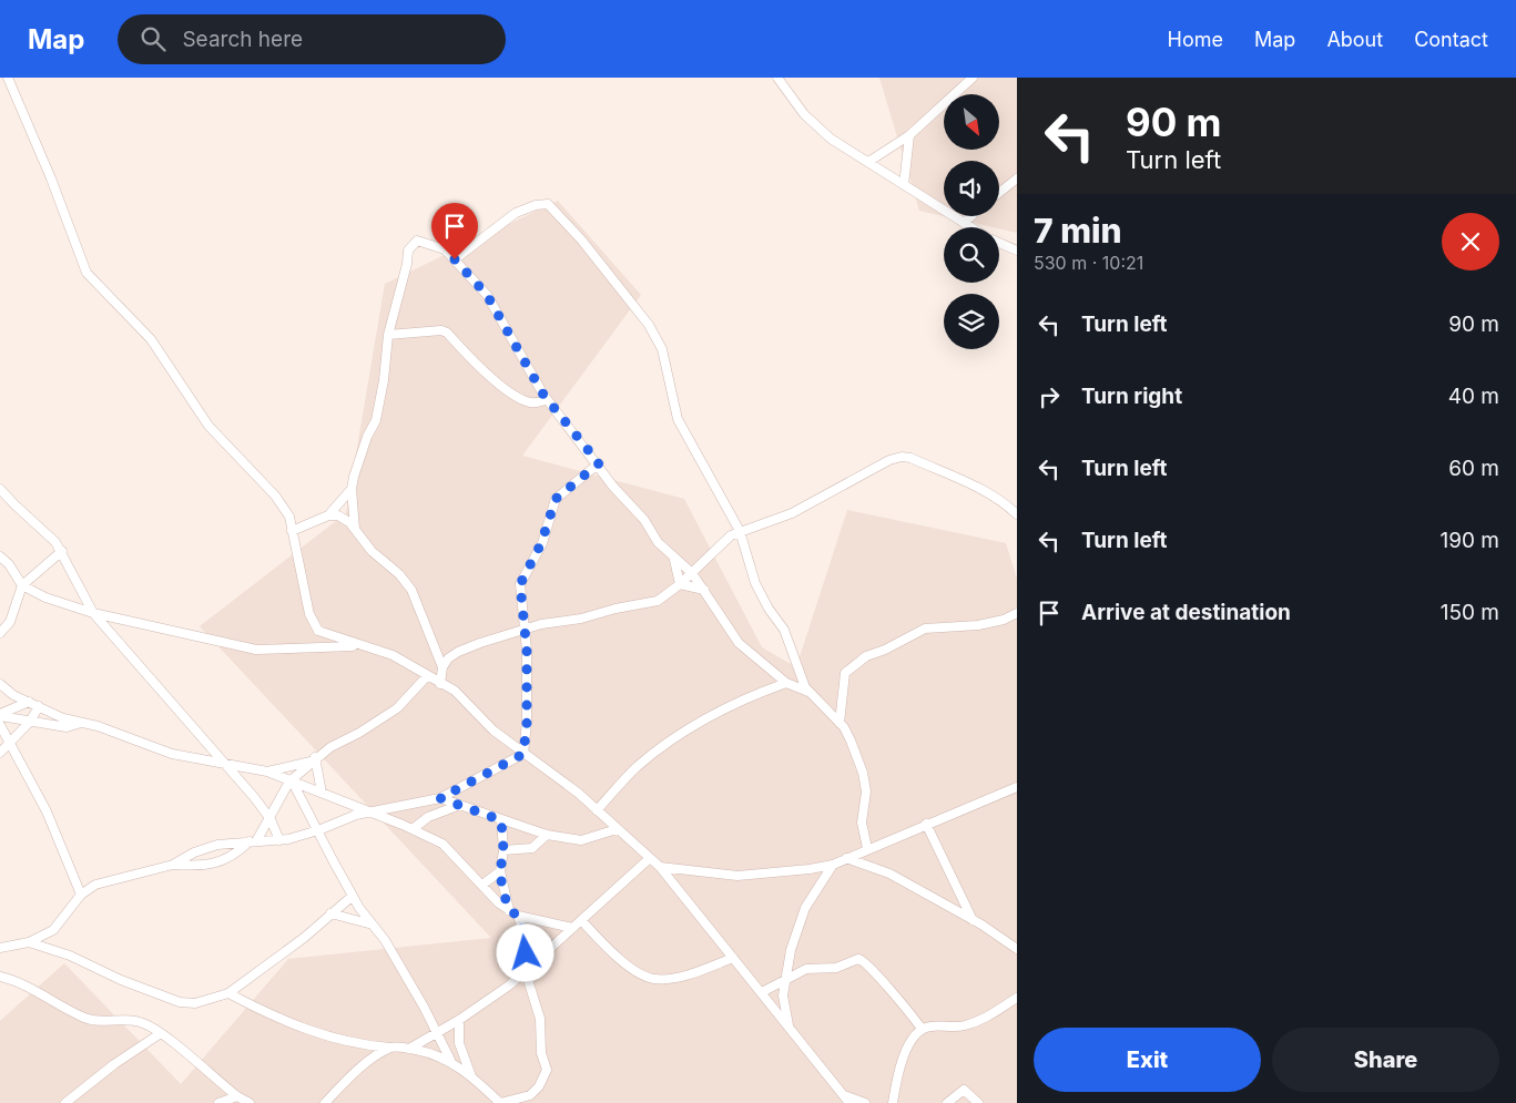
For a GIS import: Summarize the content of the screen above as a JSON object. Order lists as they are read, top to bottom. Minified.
{"north":"bottom right","page":{"header":"Map","search":"Search here","nav":["Home","Map","About","Contact"],"turn":["90 m","Turn left"],"heading":["7 min","530 m · 10:21"],"list":[{"name":"Turn left","value":"90 m"},{"name":"Turn right","value":"40 m"},{"name":"Turn left","value":"60 m"},{"name":"Turn left","value":"190 m"},{"name":"Arrive at destination","value":"150 m"}],"buttons":["Exit","Share"]}}
